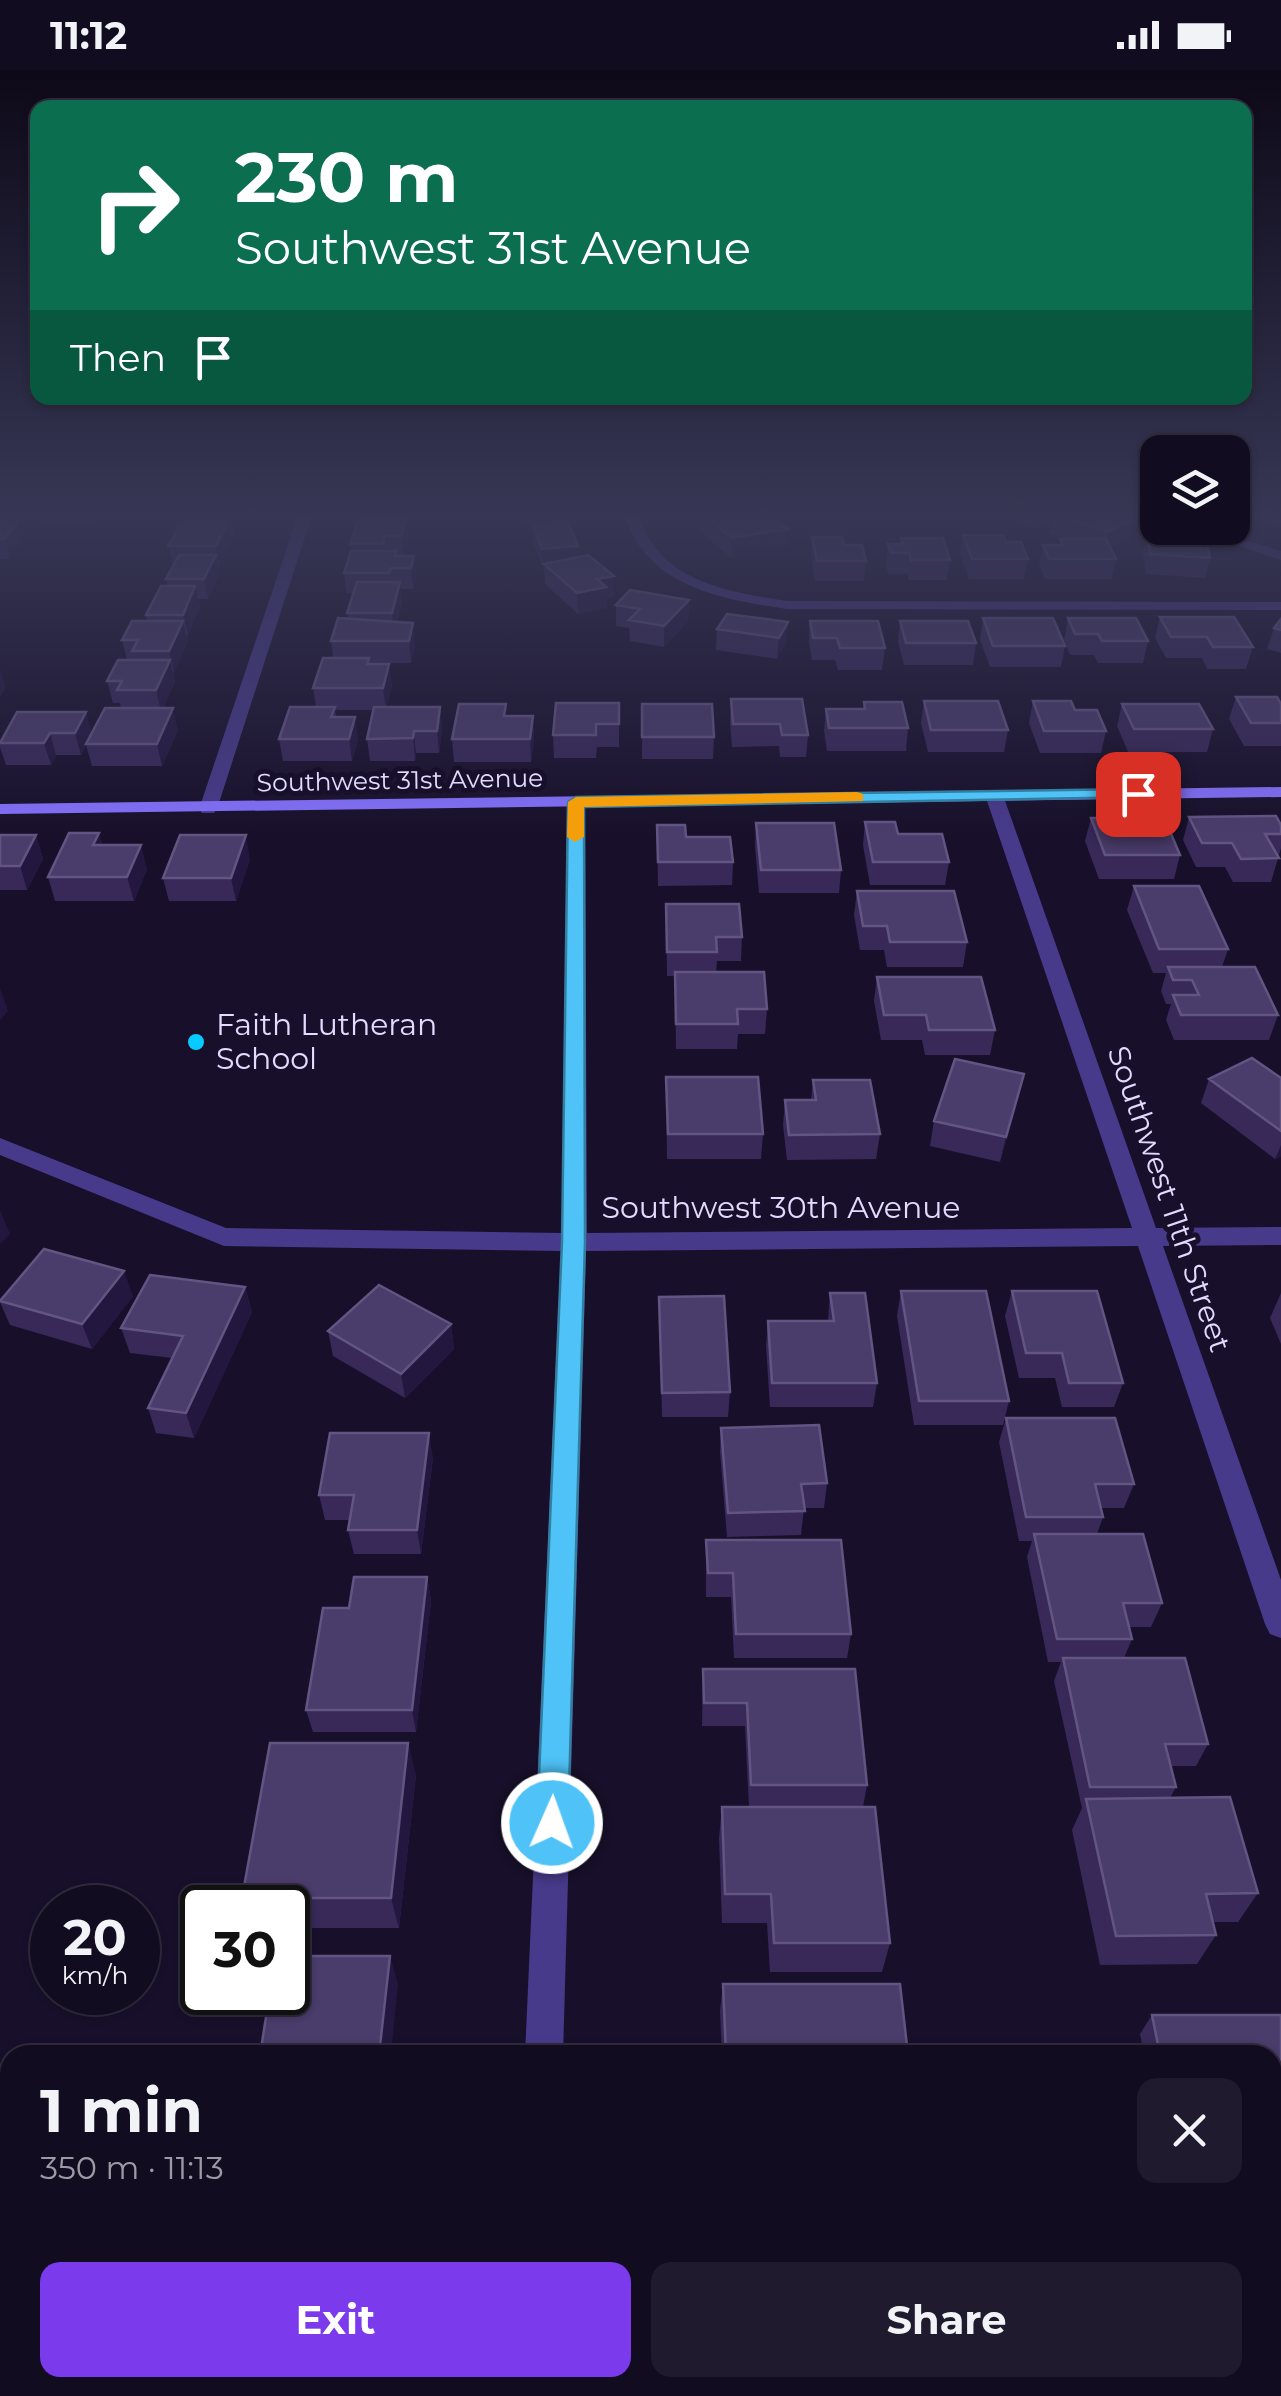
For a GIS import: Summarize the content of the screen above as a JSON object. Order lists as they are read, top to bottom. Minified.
{"streets":{"main road":["Southwest 31st Avenue"],"street":["Southwest 11th Street","Southwest 30th Avenue"]},"crossings":[["Southwest 31st Avenue","Southwest 11th Street"],["Southwest 11th Street","Southwest 30th Avenue"]],"places":["Faith Lutheran School"],"page":{"status":"11:12","turn":["230 m","Southwest 31st Avenue"],"then":"Then","speed":"20 km/h","limit":"30","heading":["1 min","350 m · 11:13"],"buttons":["Exit","Share"]}}
